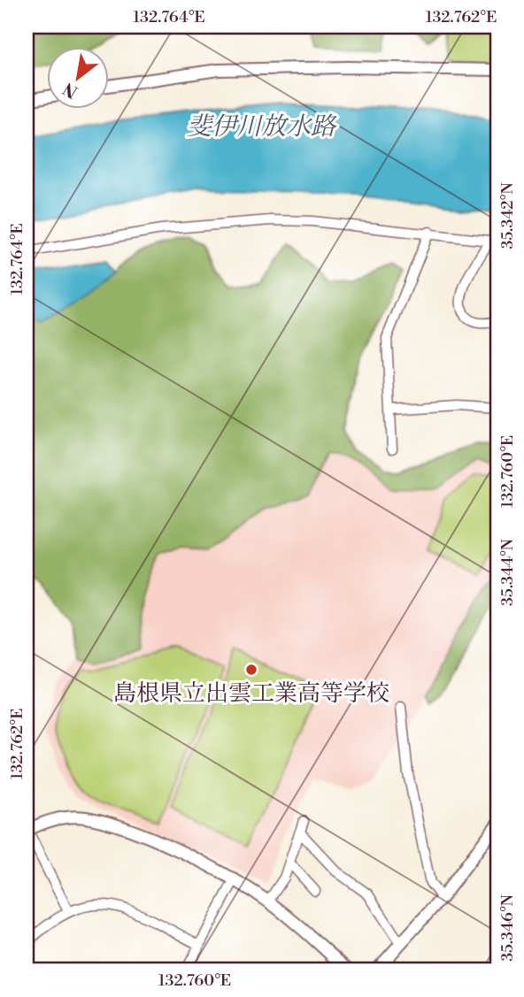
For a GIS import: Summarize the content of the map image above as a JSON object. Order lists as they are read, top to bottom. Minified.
{"water":["斐伊川放水路"],"places":["島根県立出雲工業高等学校"],"north":"bottom left","coordinates":["132.764°E","132.762°E","35.342°N","132.760°E","35.344°N","35.346°N"]}
